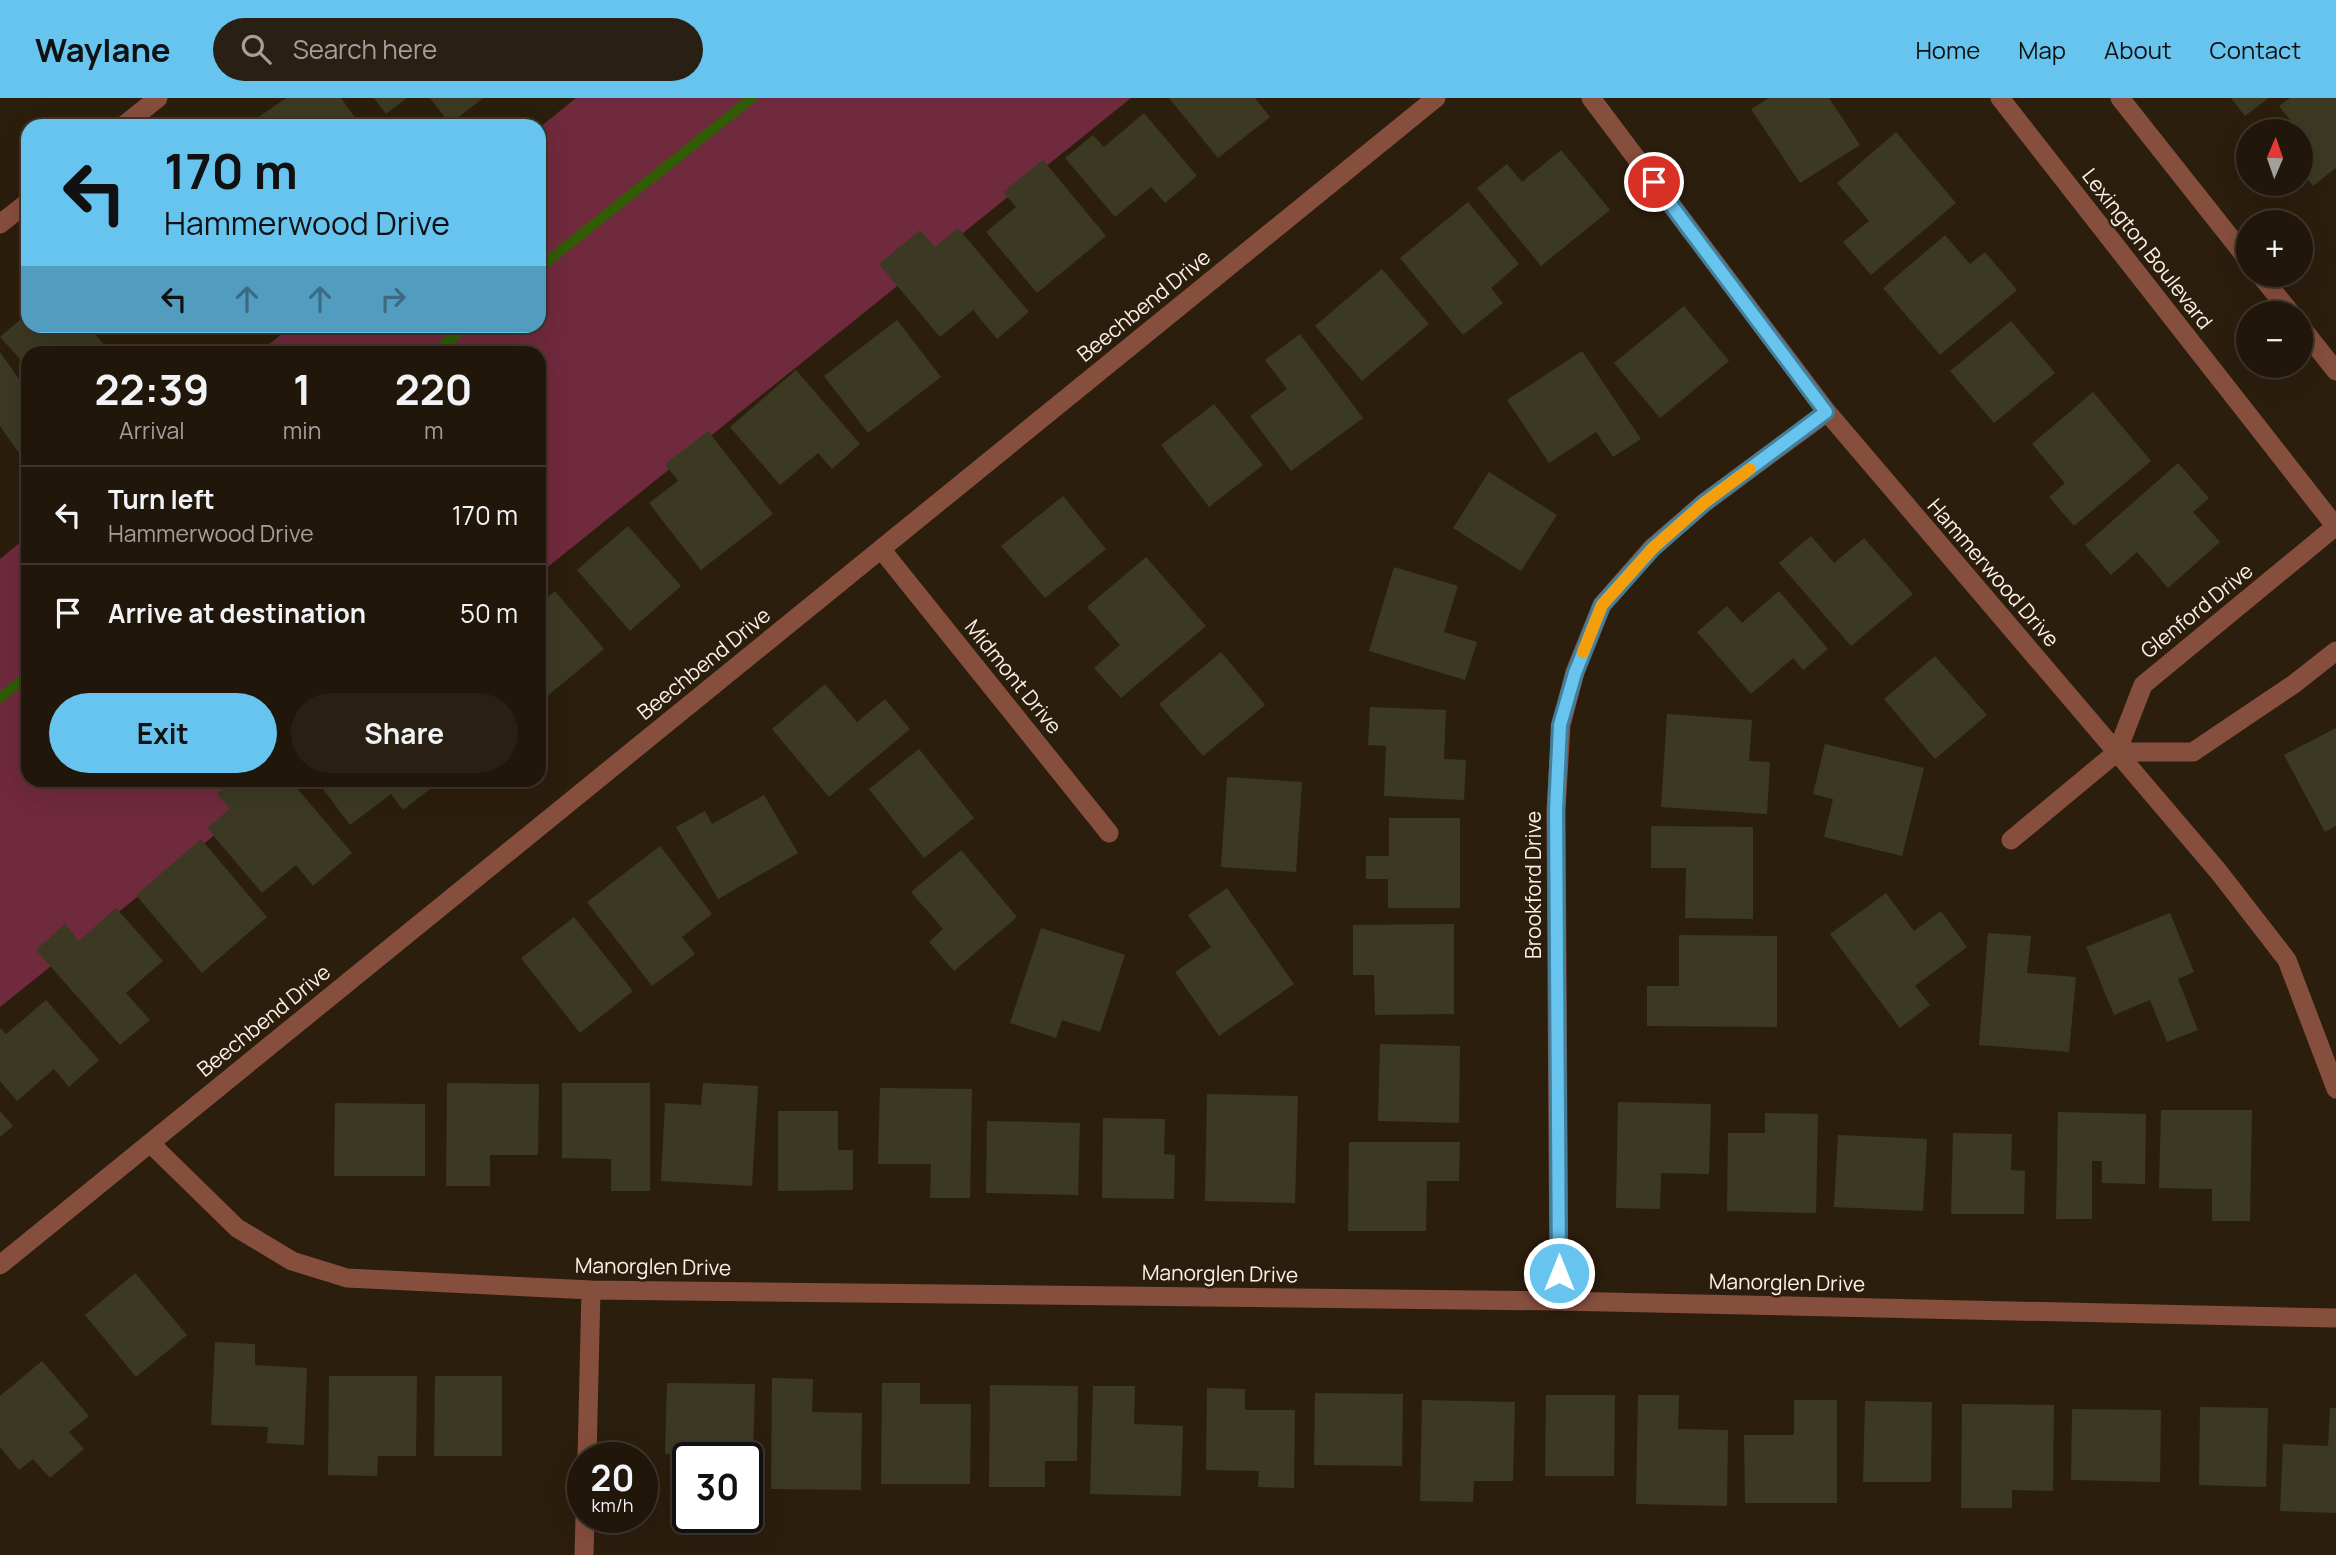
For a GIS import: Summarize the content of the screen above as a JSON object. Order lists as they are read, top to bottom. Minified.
{"streets":{"street":["Lexington Boulevard","Beechbend Drive","Hammerwood Drive","Glenford Drive","Midmont Drive","Brookford Drive","Manorglen Drive"]},"crossings":[["Lexington Boulevard","Glenford Drive"],["Beechbend Drive","Midmont Drive"],["Beechbend Drive","Manorglen Drive"],["Hammerwood Drive","Glenford Drive"],["Hammerwood Drive","Brookford Drive"],["Brookford Drive","Manorglen Drive"]],"north":"top","page":{"header":"Waylane","search":"Search here","nav":["Home","Map","About","Contact"],"map_buttons":["+","−"],"turn":["170 m","Hammerwood Drive"],"eta":["22:39","Arrival","1","min","220","m"],"list":[{"name":"Turn left","note":"Hammerwood Drive","value":"170 m"},{"name":"Arrive at destination","value":"50 m"}],"buttons":["Exit","Share"],"speed":"20 km/h","limit":"30"}}
